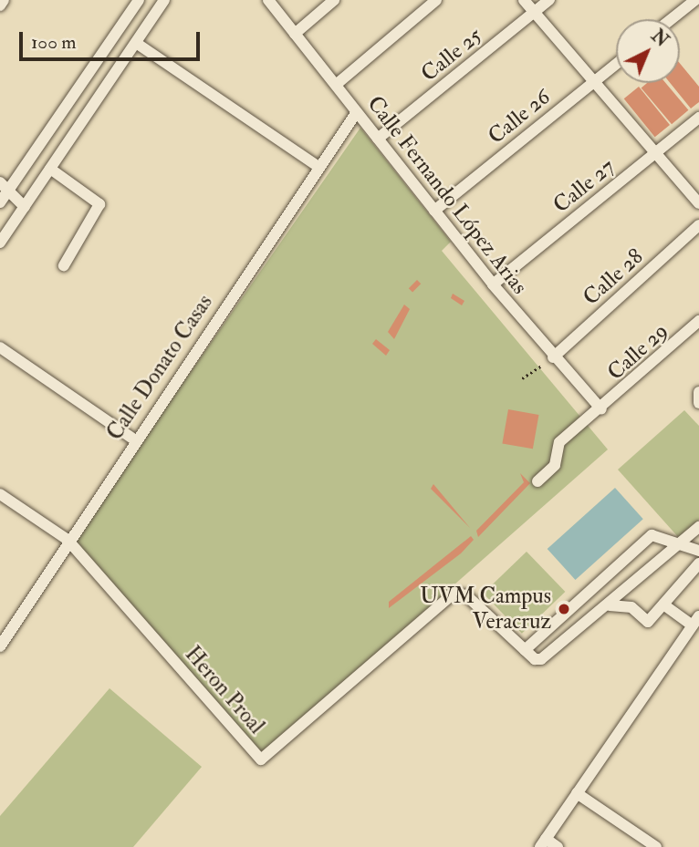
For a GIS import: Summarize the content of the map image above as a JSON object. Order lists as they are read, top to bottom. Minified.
{"streets":{"street":["Calle 25","Calle 26","Calle 27","Calle Fernando López Arias","Calle 28","Calle 29","Calle Donato Casas","Heron Proal"]},"crossings":[["Calle 25","Calle Fernando López Arias"],["Calle 26","Calle Fernando López Arias"],["Calle 27","Calle Fernando López Arias"],["Calle Fernando López Arias","Calle 28"],["Calle Fernando López Arias","Calle 29"],["Calle Fernando López Arias","Calle Donato Casas"],["Calle Donato Casas","Heron Proal"]],"places":["UVM Campus Veracruz"],"scale_bar":"100 m","north":"top right"}
